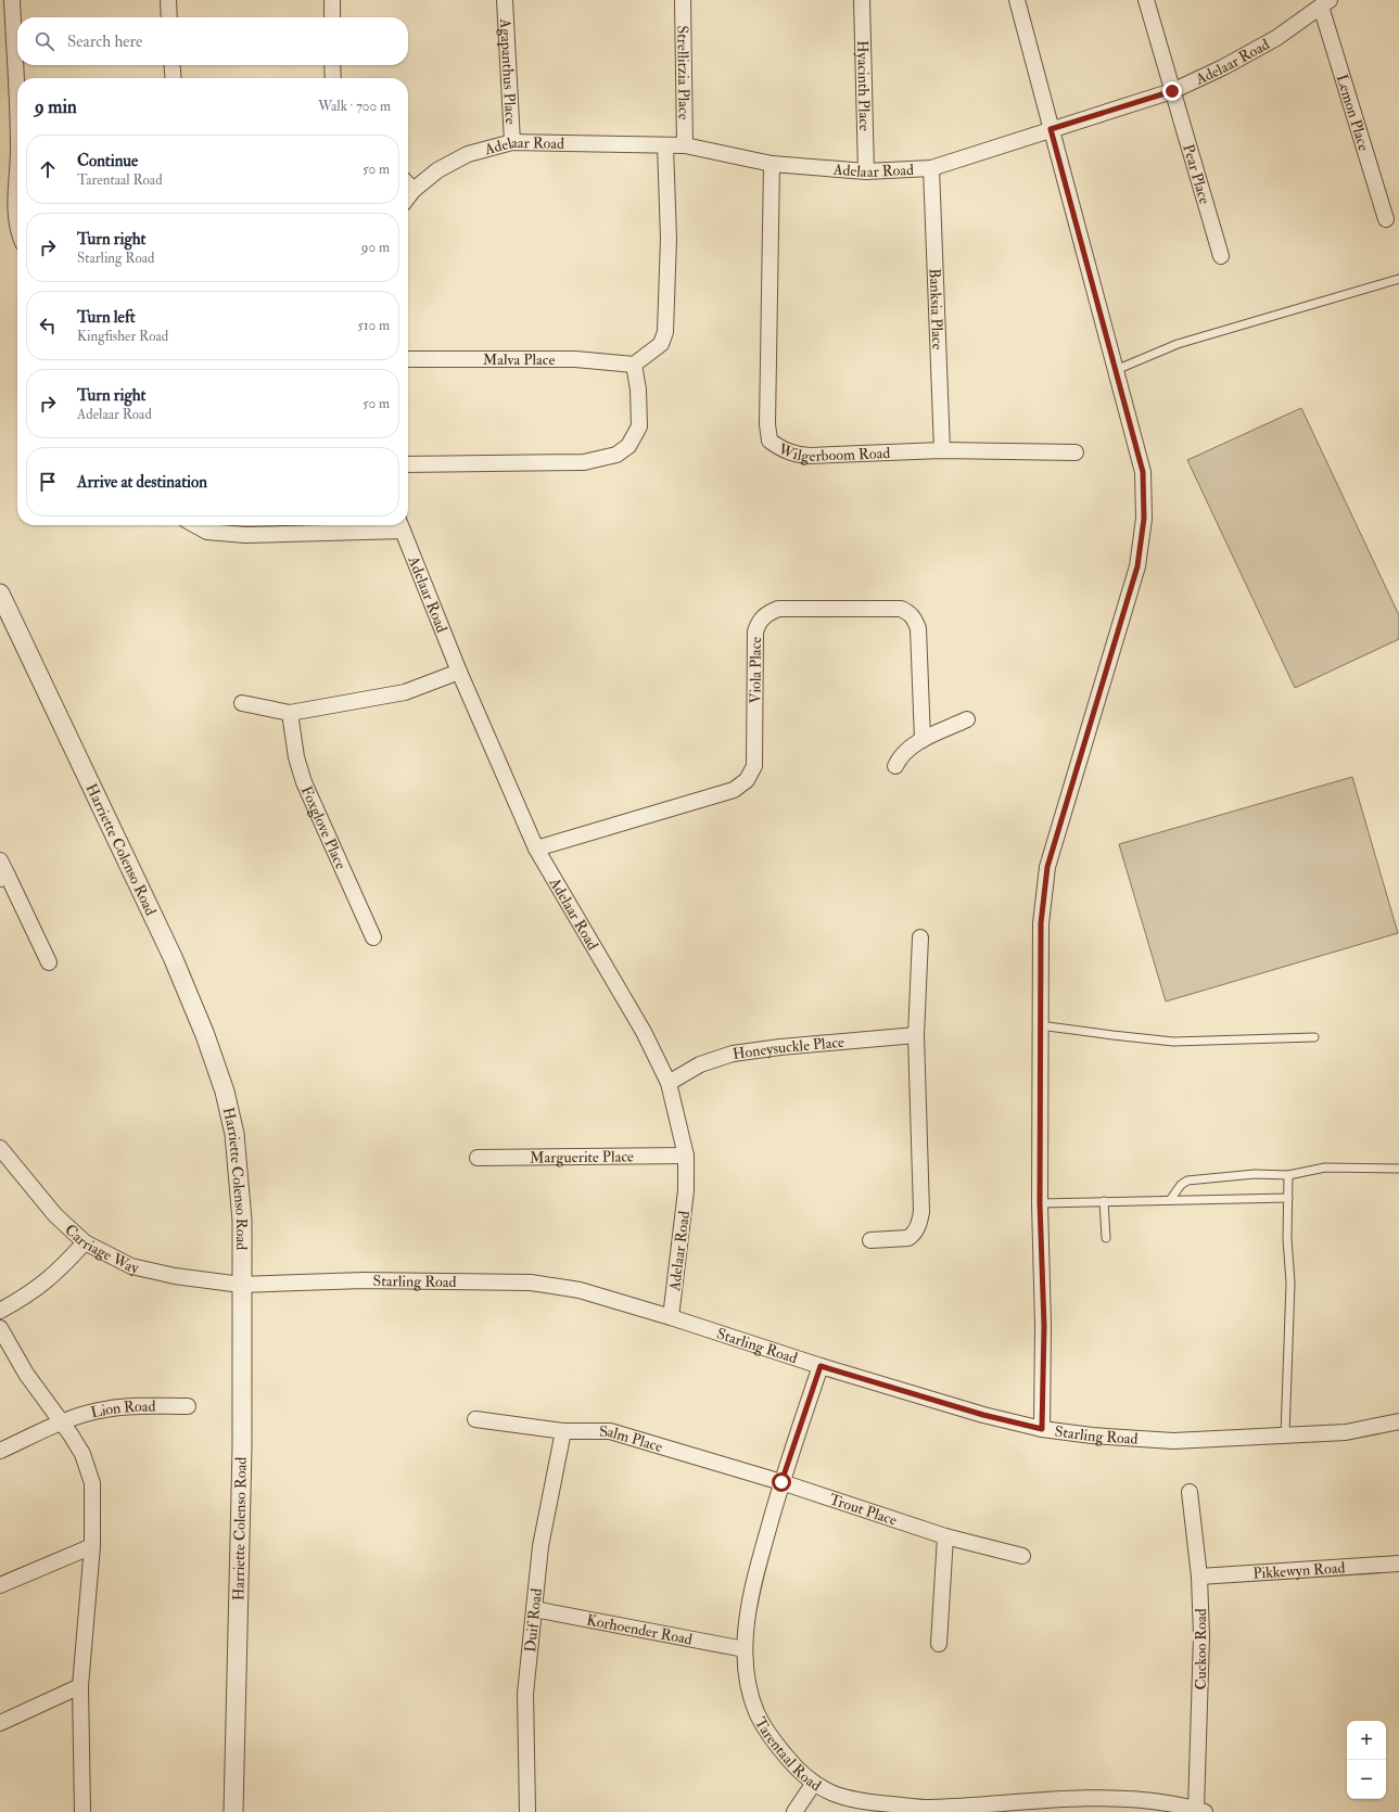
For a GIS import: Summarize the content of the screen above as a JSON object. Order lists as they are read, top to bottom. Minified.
{"streets":{"street":["Adelaar Road","Agapanthus Place","Strellitzia Place","Hyacinth Place","Lemon Place","Pear Place","Banksia Place","Malva Place","Wilgerboom Road","Viola Place","Foxglove Place","Harriette Colenso Road","Honeysuckle Place","Marguerite Place","Carriage Way","Starling Road","Lion Road","Salm Place","Trout Place","Pikkewyn Road","Duif Road","Korhoender Road","Cuckoo Road","Tarentaal Road"]},"crossings":[["Adelaar Road","Agapanthus Place"],["Adelaar Road","Strellitzia Place"],["Adelaar Road","Hyacinth Place"],["Adelaar Road","Lemon Place"],["Adelaar Road","Pear Place"],["Adelaar Road","Banksia Place"],["Adelaar Road","Wilgerboom Road"],["Adelaar Road","Viola Place"],["Adelaar Road","Honeysuckle Place"],["Adelaar Road","Marguerite Place"],["Adelaar Road","Starling Road"],["Banksia Place","Wilgerboom Road"],["Harriette Colenso Road","Carriage Way"],["Harriette Colenso Road","Starling Road"],["Carriage Way","Starling Road"],["Starling Road","Tarentaal Road"],["Salm Place","Trout Place"],["Salm Place","Duif Road"],["Salm Place","Tarentaal Road"],["Trout Place","Tarentaal Road"],["Pikkewyn Road","Cuckoo Road"],["Duif Road","Korhoender Road"],["Korhoender Road","Tarentaal Road"],["Cuckoo Road","Tarentaal Road"]],"page":{"search":"Search here","heading":["9 min","Walk · 700 m"],"list":[["Continue","Tarentaal Road","50 m"],["Turn right","Starling Road","90 m"],["Turn left","Kingfisher Road","510 m"],["Turn right","Adelaar Road","50 m"],"Arrive at destination"],"map_buttons":["+","−"]}}
